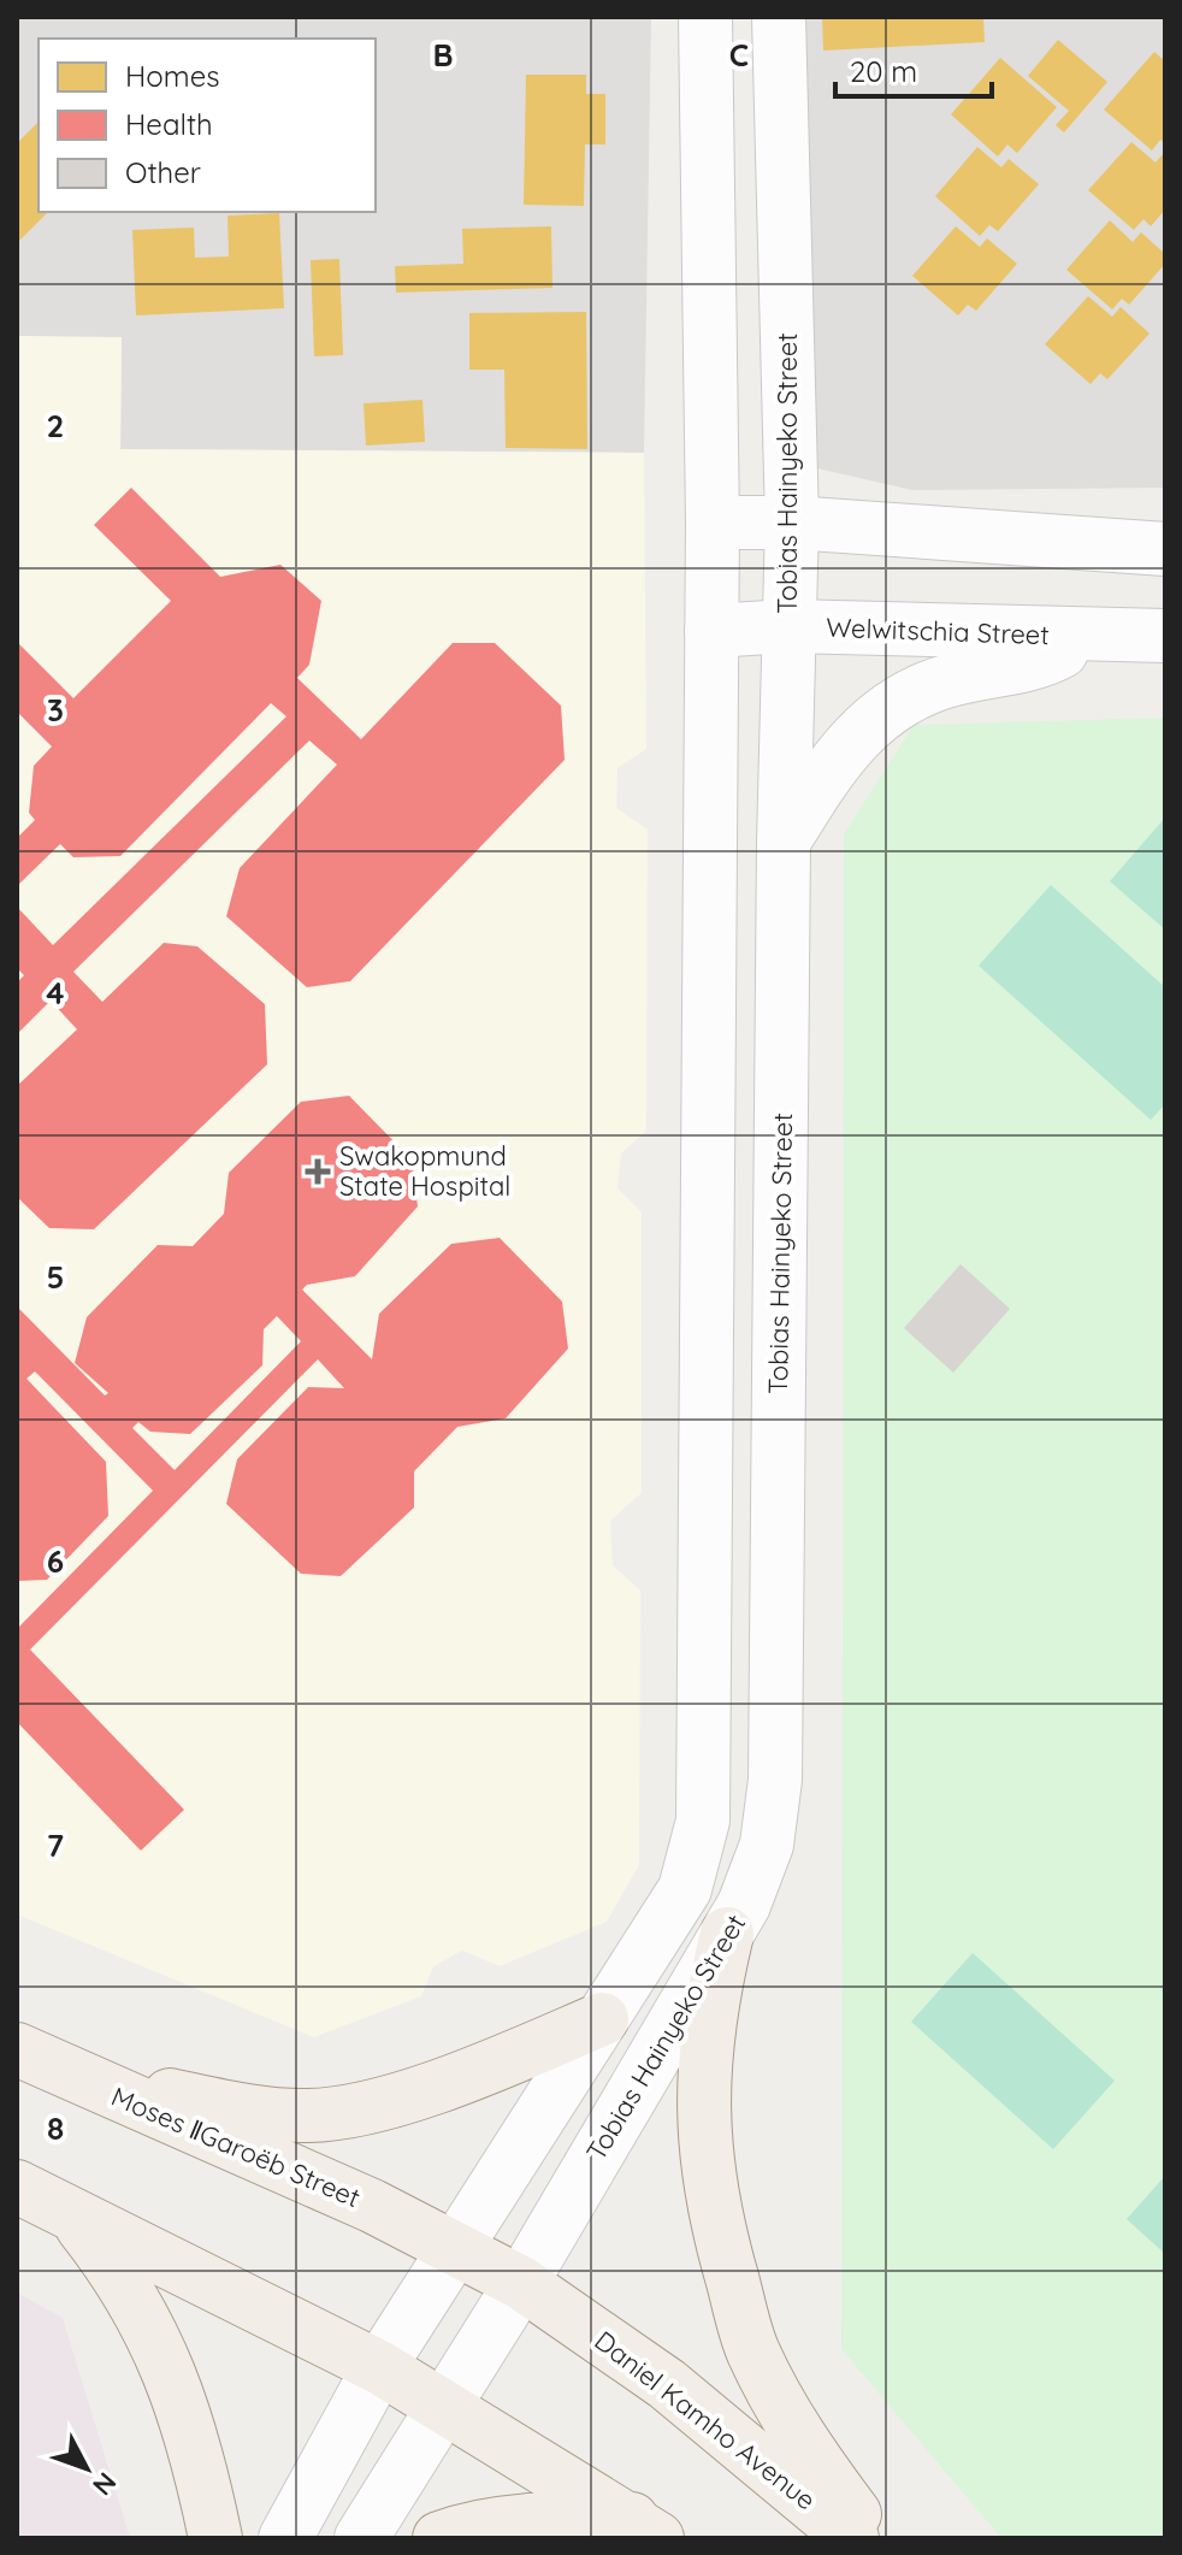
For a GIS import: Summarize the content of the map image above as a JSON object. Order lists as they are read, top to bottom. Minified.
{"streets":{"main road":["Moses ǁGaroëb Street","Daniel Kamho Avenue"],"street":["Tobias Hainyeko Street","Welwitschia Street"]},"crossings":[["Tobias Hainyeko Street","Welwitschia Street"],["Tobias Hainyeko Street","Daniel Kamho Avenue"],["Moses ǁGaroëb Street","Daniel Kamho Avenue"]],"places":{"health":["Swakopmund State Hospital"]},"legend":["Homes","Health","Other"],"scale_bar":"20 m","north":"bottom right","grid":{"columns":["B","C"],"rows":["2","3","4","5","6","7","8"]}}
